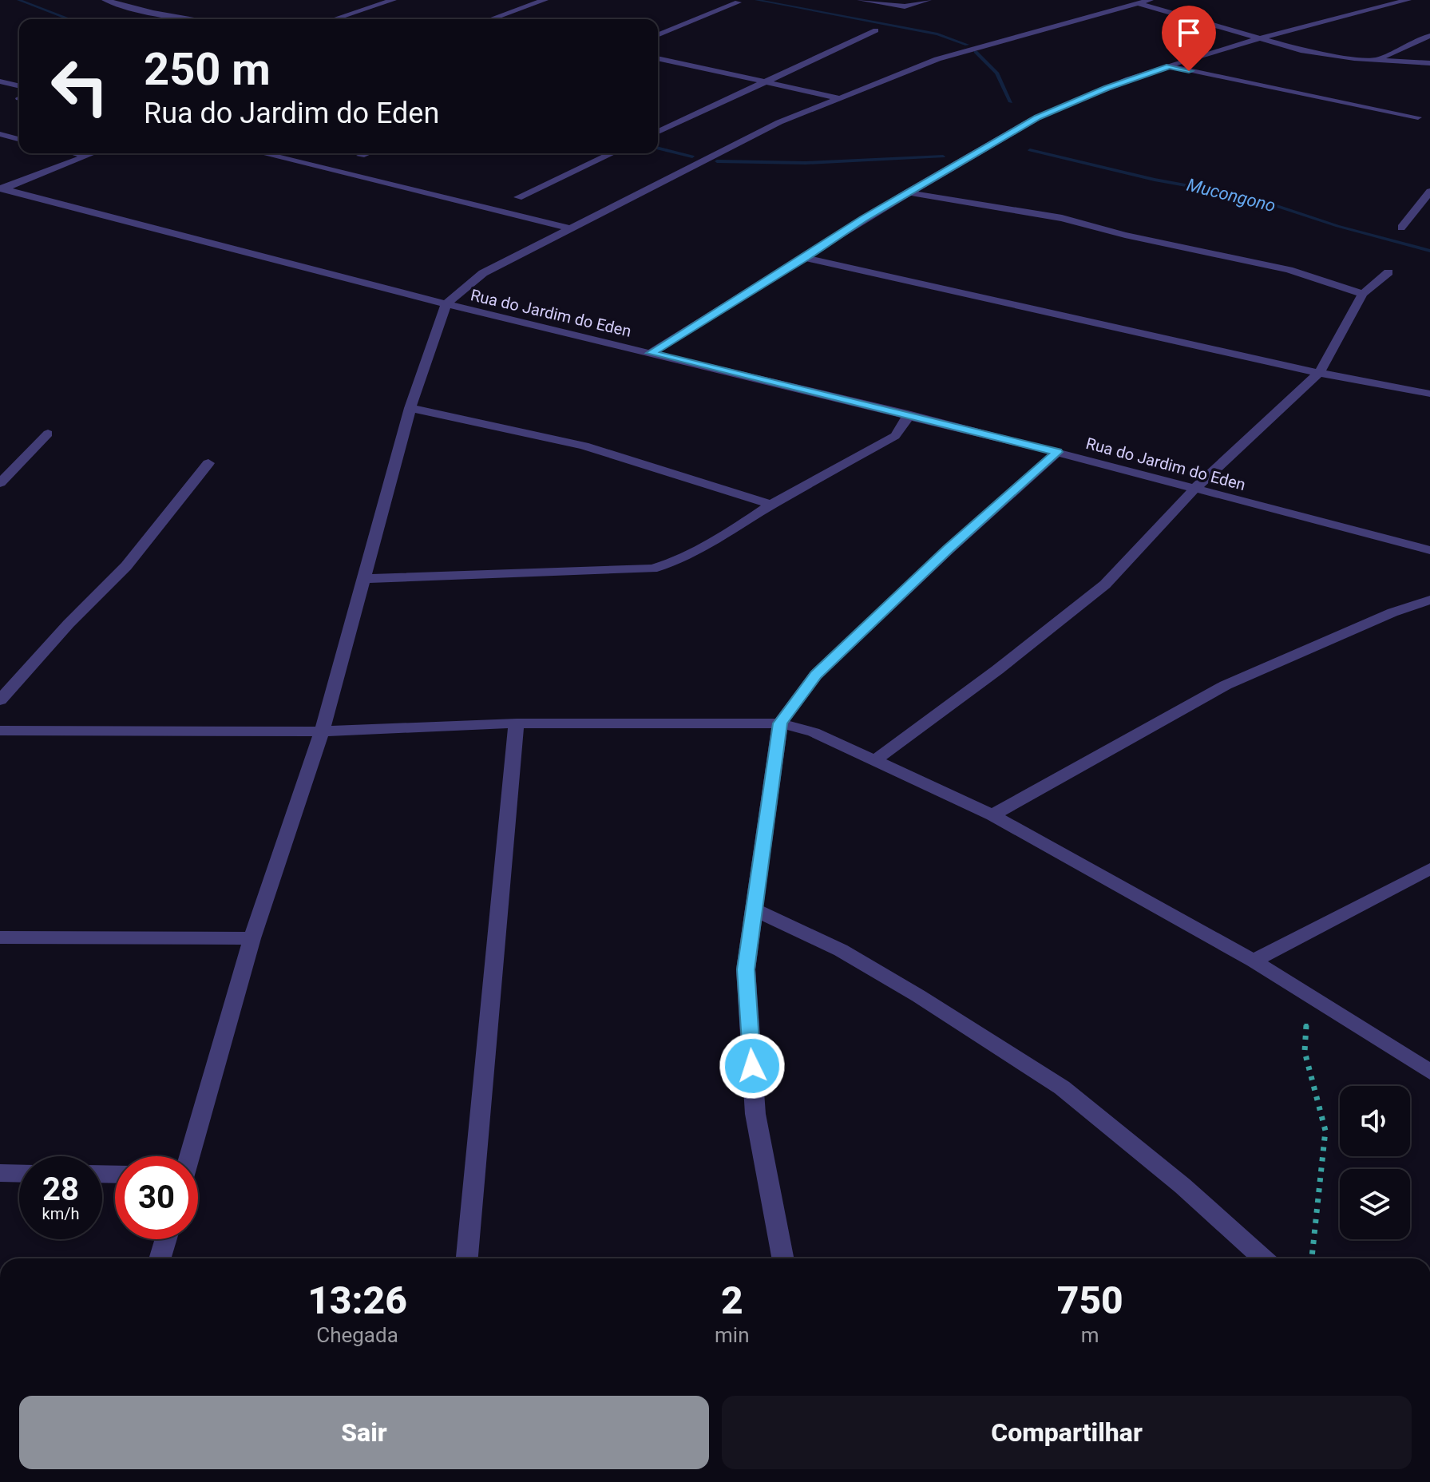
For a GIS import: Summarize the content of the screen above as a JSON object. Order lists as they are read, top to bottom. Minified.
{"streets":{"street":["Rua do Jardim do Eden"]},"water":["Mucongono"],"page":{"turn":["250 m","Rua do Jardim do Eden"],"speed":"28 km/h","limit":"30","eta":["13:26","Chegada","2","min","750","m"],"buttons":["Sair","Compartilhar"]}}
